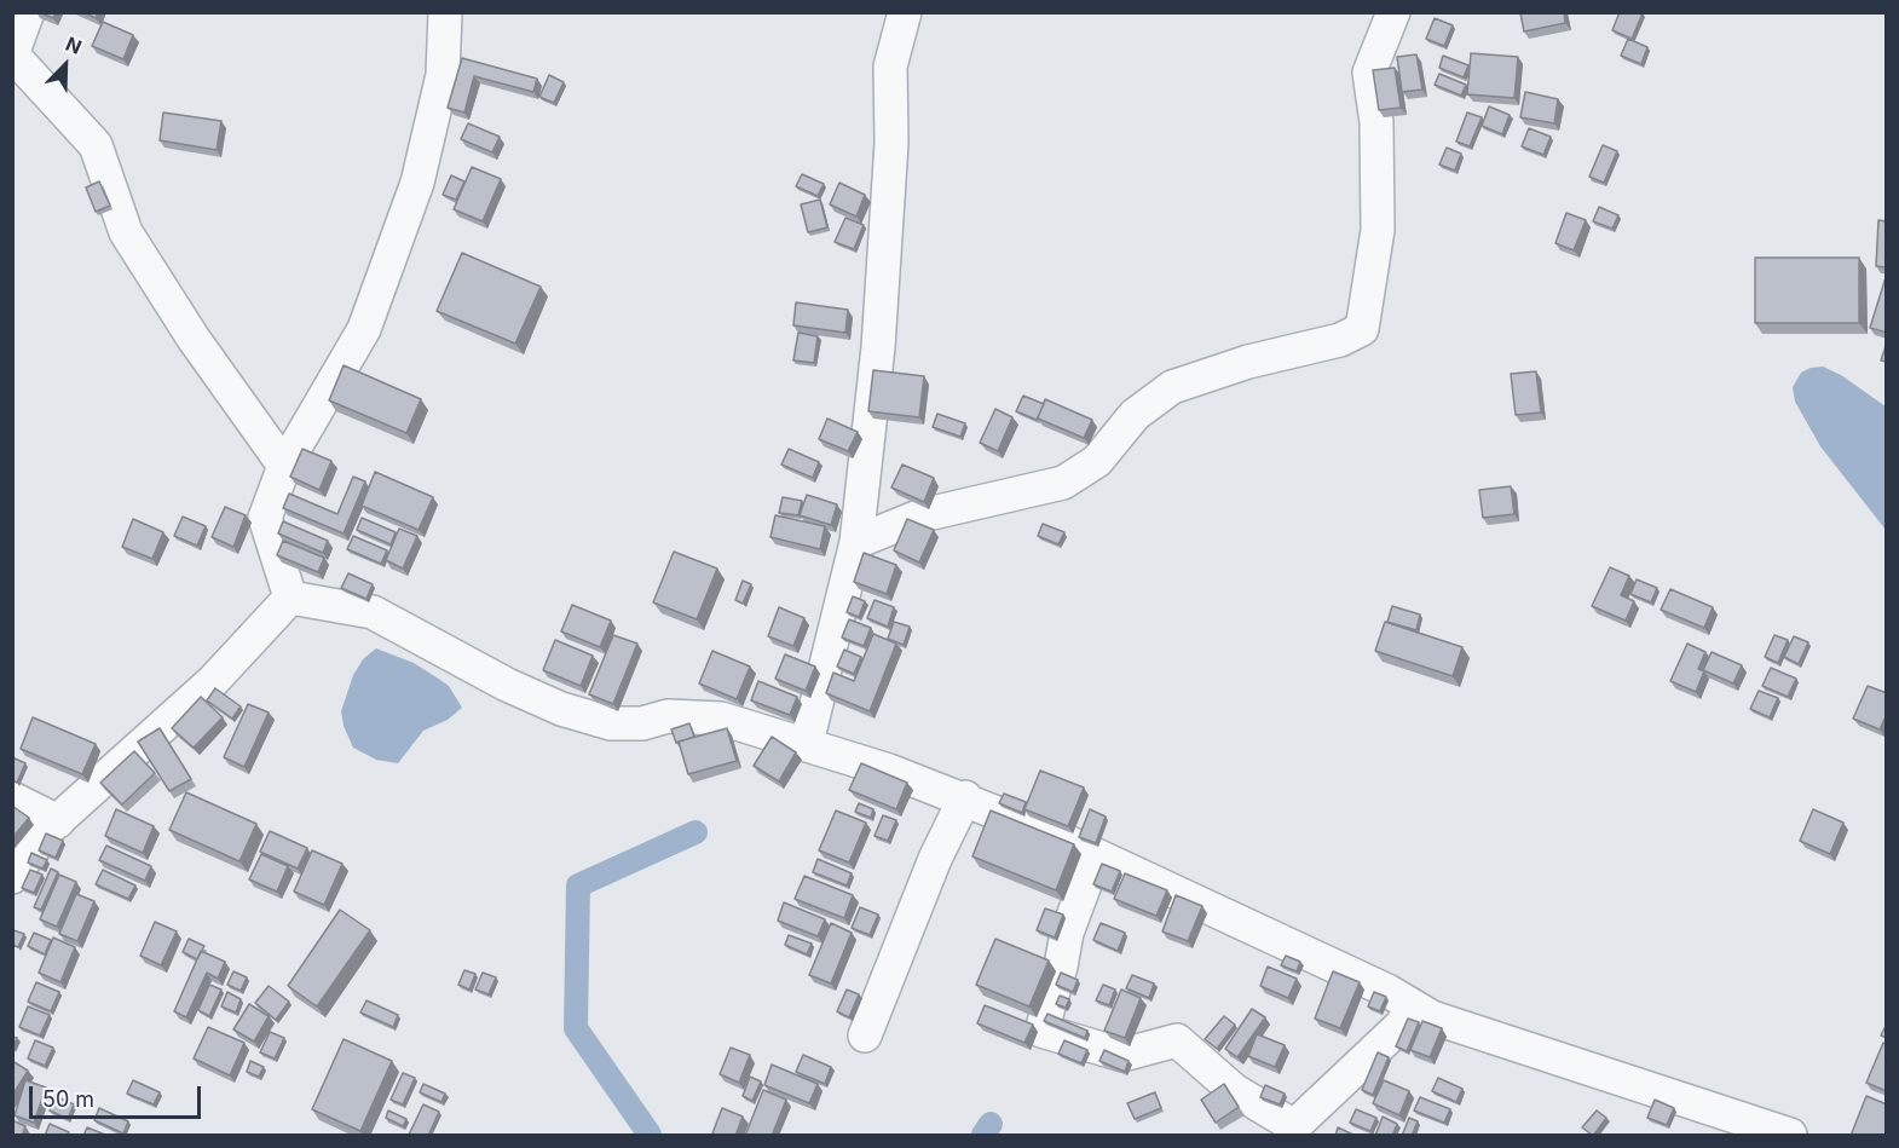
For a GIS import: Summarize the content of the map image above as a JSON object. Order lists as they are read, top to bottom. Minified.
{"scale_bar":"50 m","north":"top right"}
